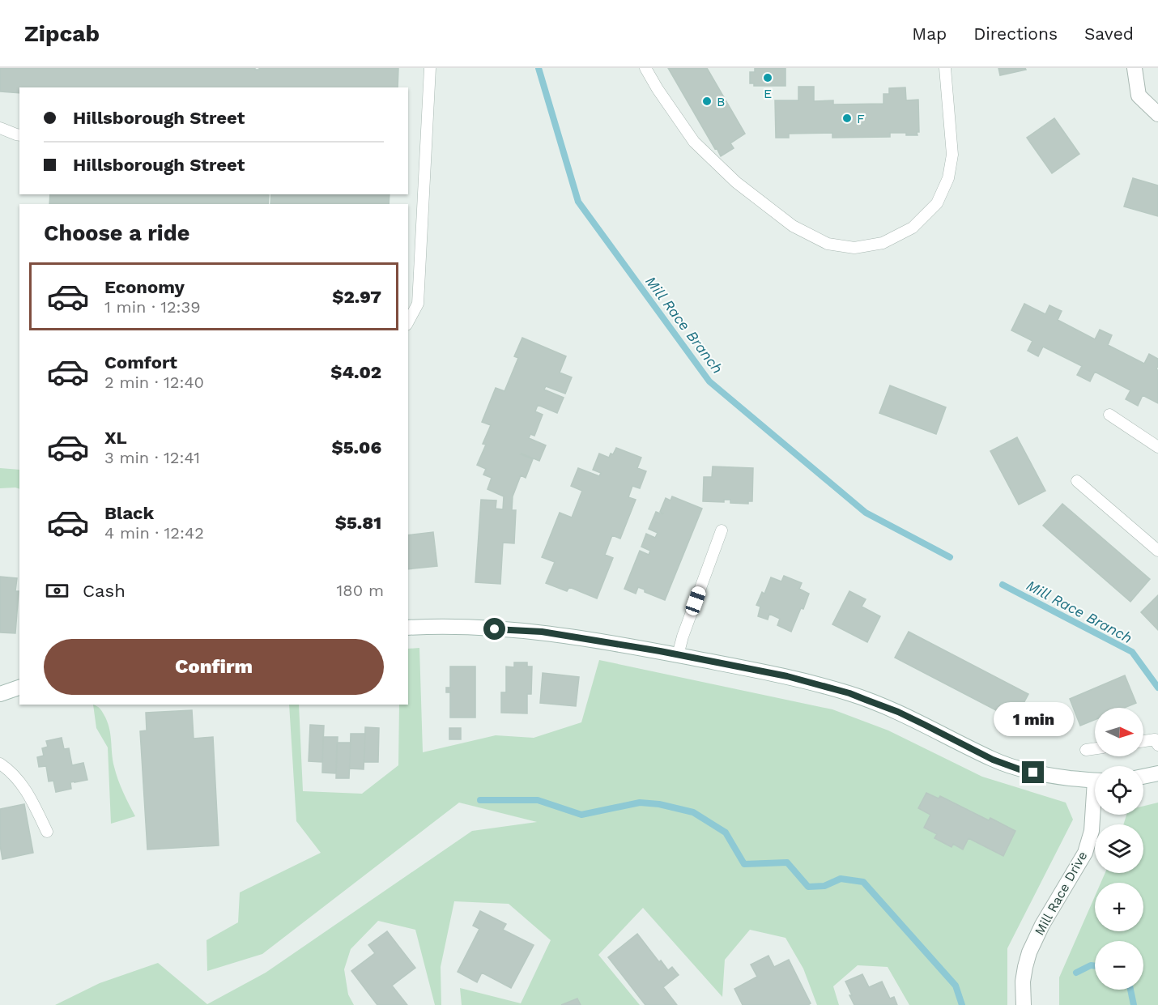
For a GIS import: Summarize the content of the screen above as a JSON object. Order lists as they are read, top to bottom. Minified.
{"streets":{"street":["Mill Race Drive"]},"water":["Mill Race Branch"],"places":["E","B","F"],"north":"right","page":{"header":"Zipcab","nav":["Map","Directions","Saved"],"banner":["Hillsborough Street","Hillsborough Street"],"heading":"Choose a ride","list":[{"name":"Economy","note":"1 min · 12:39","value":"$2.97"},{"name":"Comfort","note":"2 min · 12:40","value":"$4.02"},{"name":"XL","note":"3 min · 12:41","value":"$5.06"},{"name":"Black","note":"4 min · 12:42","value":"$5.81"}],"pay":["Cash","180 m"],"buttons":"Confirm","bubble":"1 min","map_buttons":["+","−"]}}
